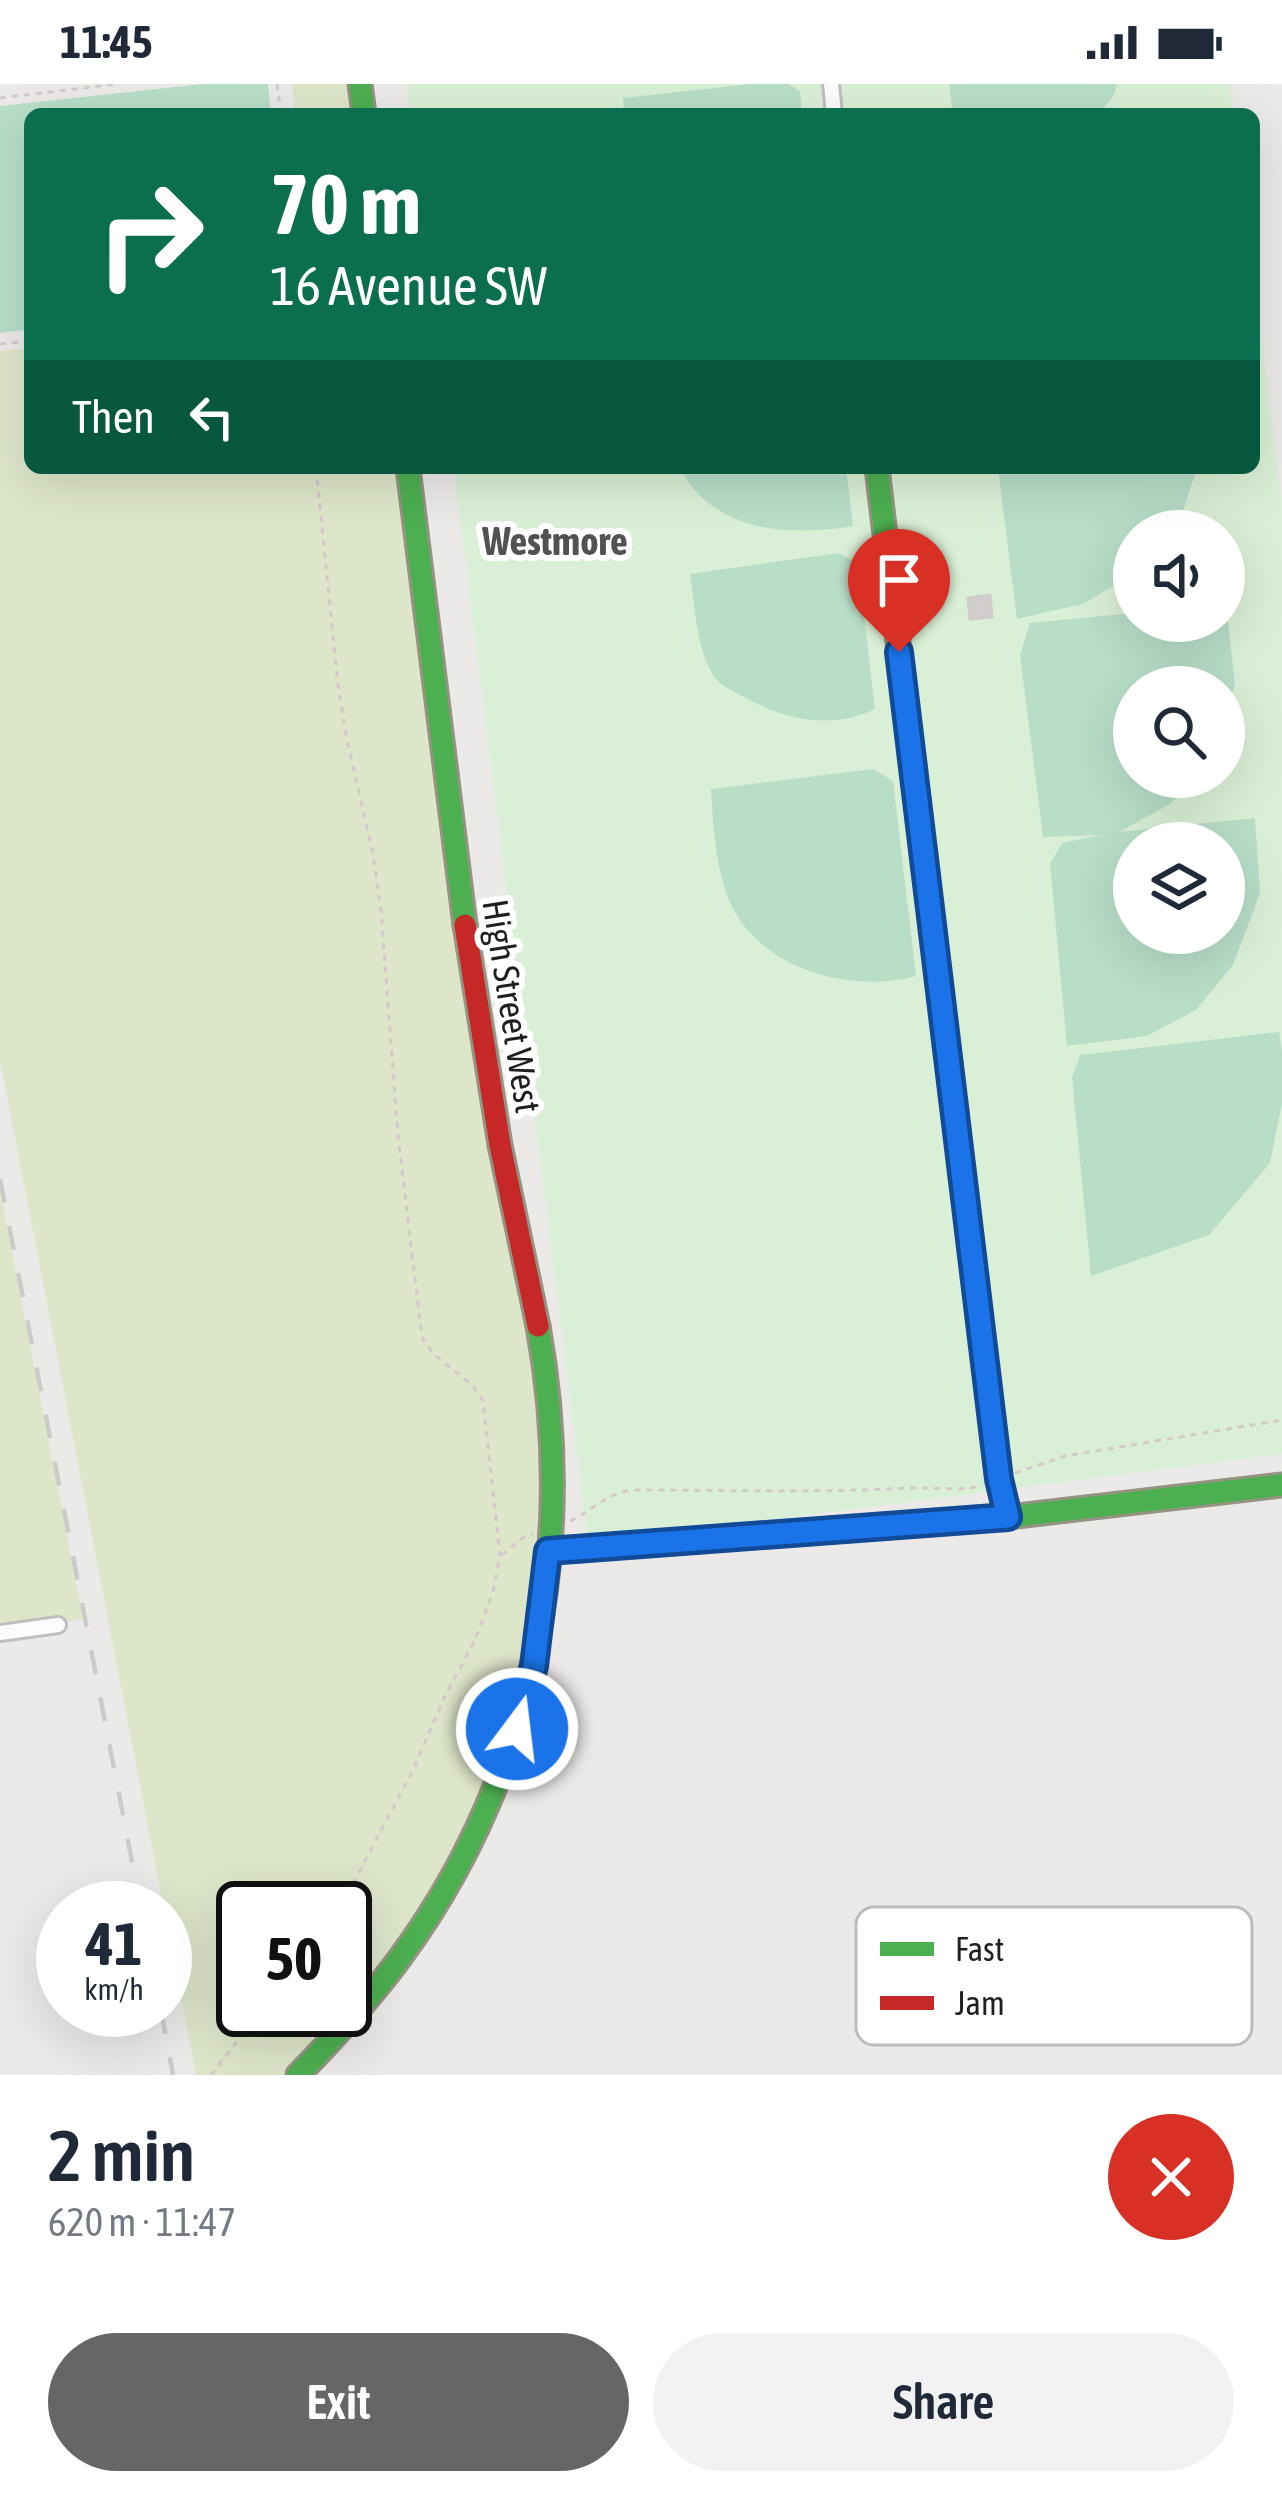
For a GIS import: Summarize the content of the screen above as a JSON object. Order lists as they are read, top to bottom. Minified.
{"streets":{"street":["High Street West"]},"districts":["Westmore"],"legend":["Fast","Jam"],"page":{"status":"11:45","turn":["70 m","16 Avenue SW"],"then":"Then","speed":"41 km/h","limit":"50","heading":["2 min","620 m · 11:47"],"buttons":["Exit","Share"]}}
